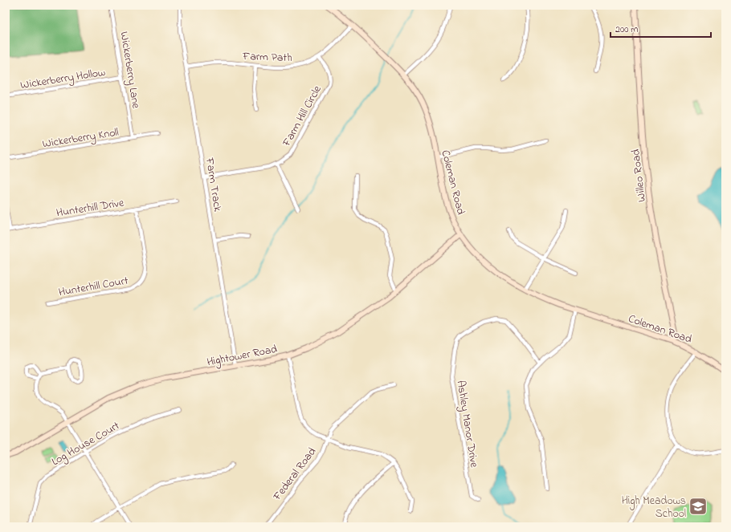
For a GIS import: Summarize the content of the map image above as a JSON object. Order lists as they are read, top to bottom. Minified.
{"streets":{"street":["Farm Path","Wickerberry Lane","Wickerberry Hollow","Farm Hill Circle","Wickerberry Knoll","Willeo Road","Coleman Road","Farm Track","Hunterhill Drive","Hunterhill Court","Hightower Road","Ashley Manor Drive","Log House Court","Federal Road"]},"crossings":[["Farm Path","Farm Hill Circle"],["Farm Path","Coleman Road"],["Farm Path","Farm Track"],["Wickerberry Lane","Wickerberry Hollow"],["Wickerberry Lane","Wickerberry Knoll"],["Farm Hill Circle","Farm Track"],["Willeo Road","Coleman Road"],["Coleman Road","Hightower Road"],["Farm Track","Hightower Road"],["Hunterhill Drive","Hunterhill Court"]],"places":{"school or university":["High Meadows School"]},"scale_bar":"200 m"}
